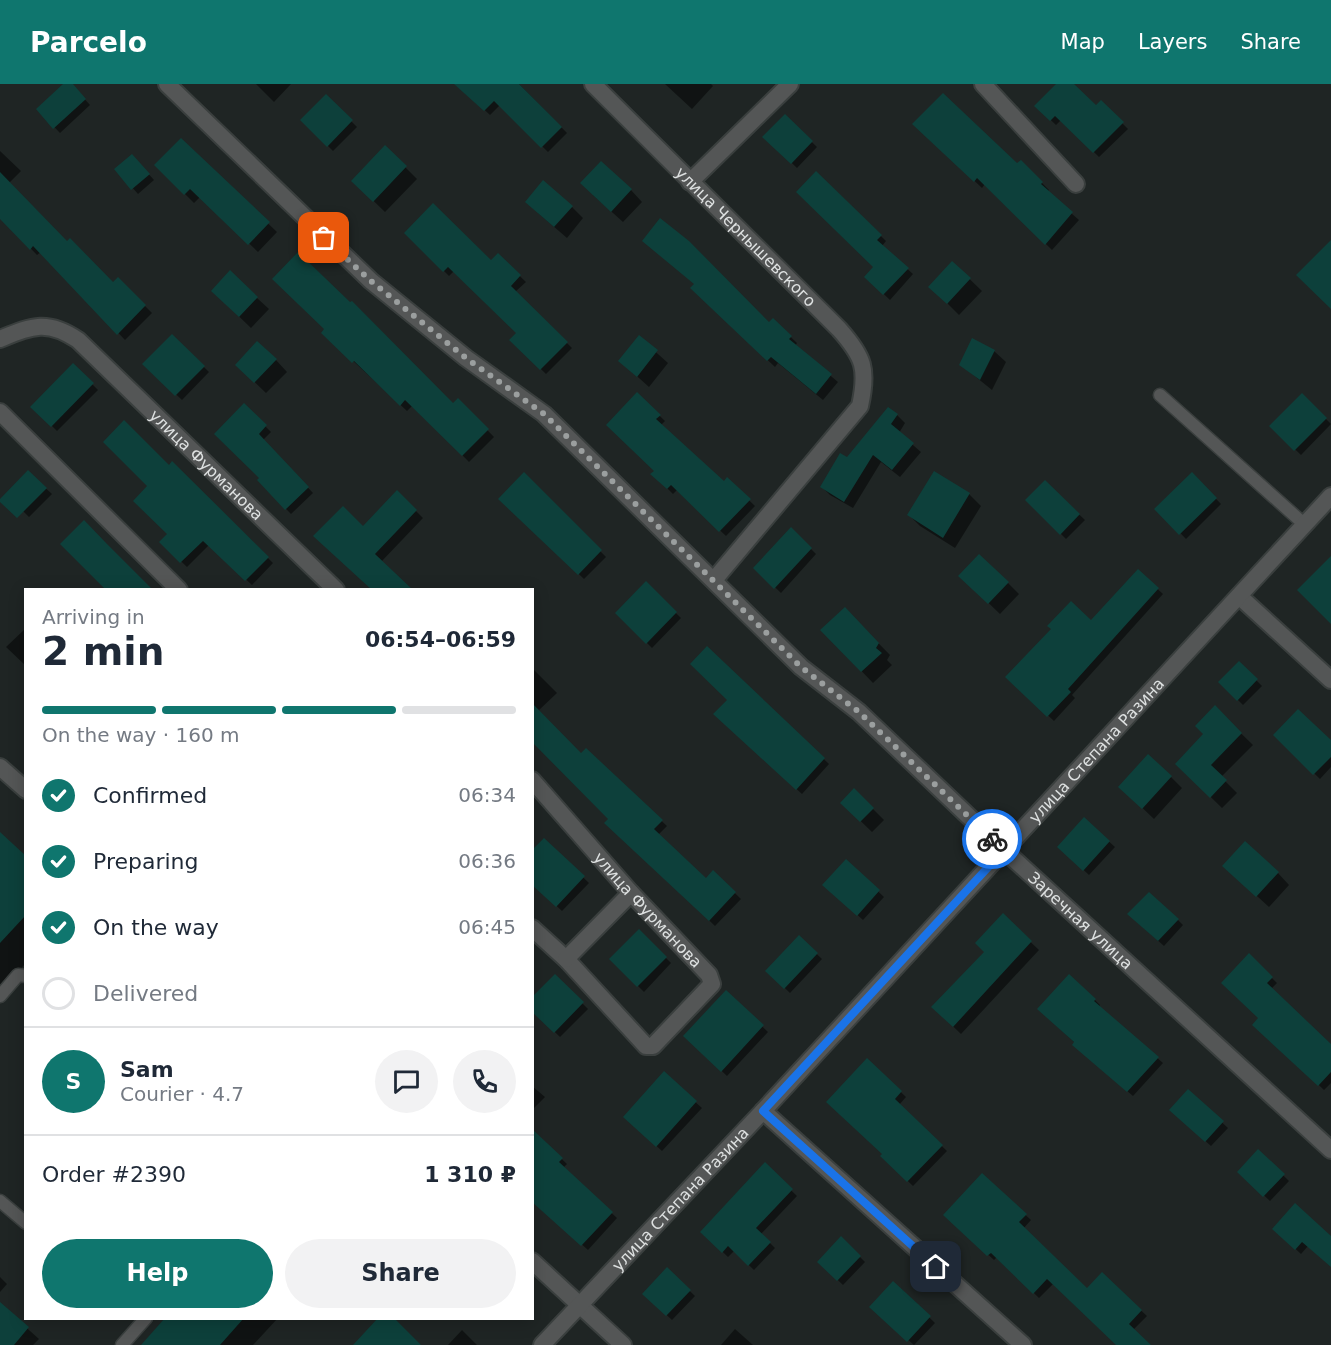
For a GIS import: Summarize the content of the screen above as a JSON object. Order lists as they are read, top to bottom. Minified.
{"streets":{"street":["улица Чернышевского","улица Фурманова","улица Степана Разина","Заречная улица"]},"crossings":[["улица Чернышевского","Заречная улица"],["улица Степана Разина","Заречная улица"]],"page":{"header":"Parcelo","nav":["Map","Layers","Share"],"heading":["2 min","Arriving in","06:54–06:59"],"panel":["Sam","Courier · 4.7","Order #2390","1 310 ₽"],"bar":"On the way · 160 m","list":[["Confirmed","06:34"],["Preparing","06:36"],["On the way","06:45"],"Delivered"],"round":"S","buttons":["Help","Share"]}}
